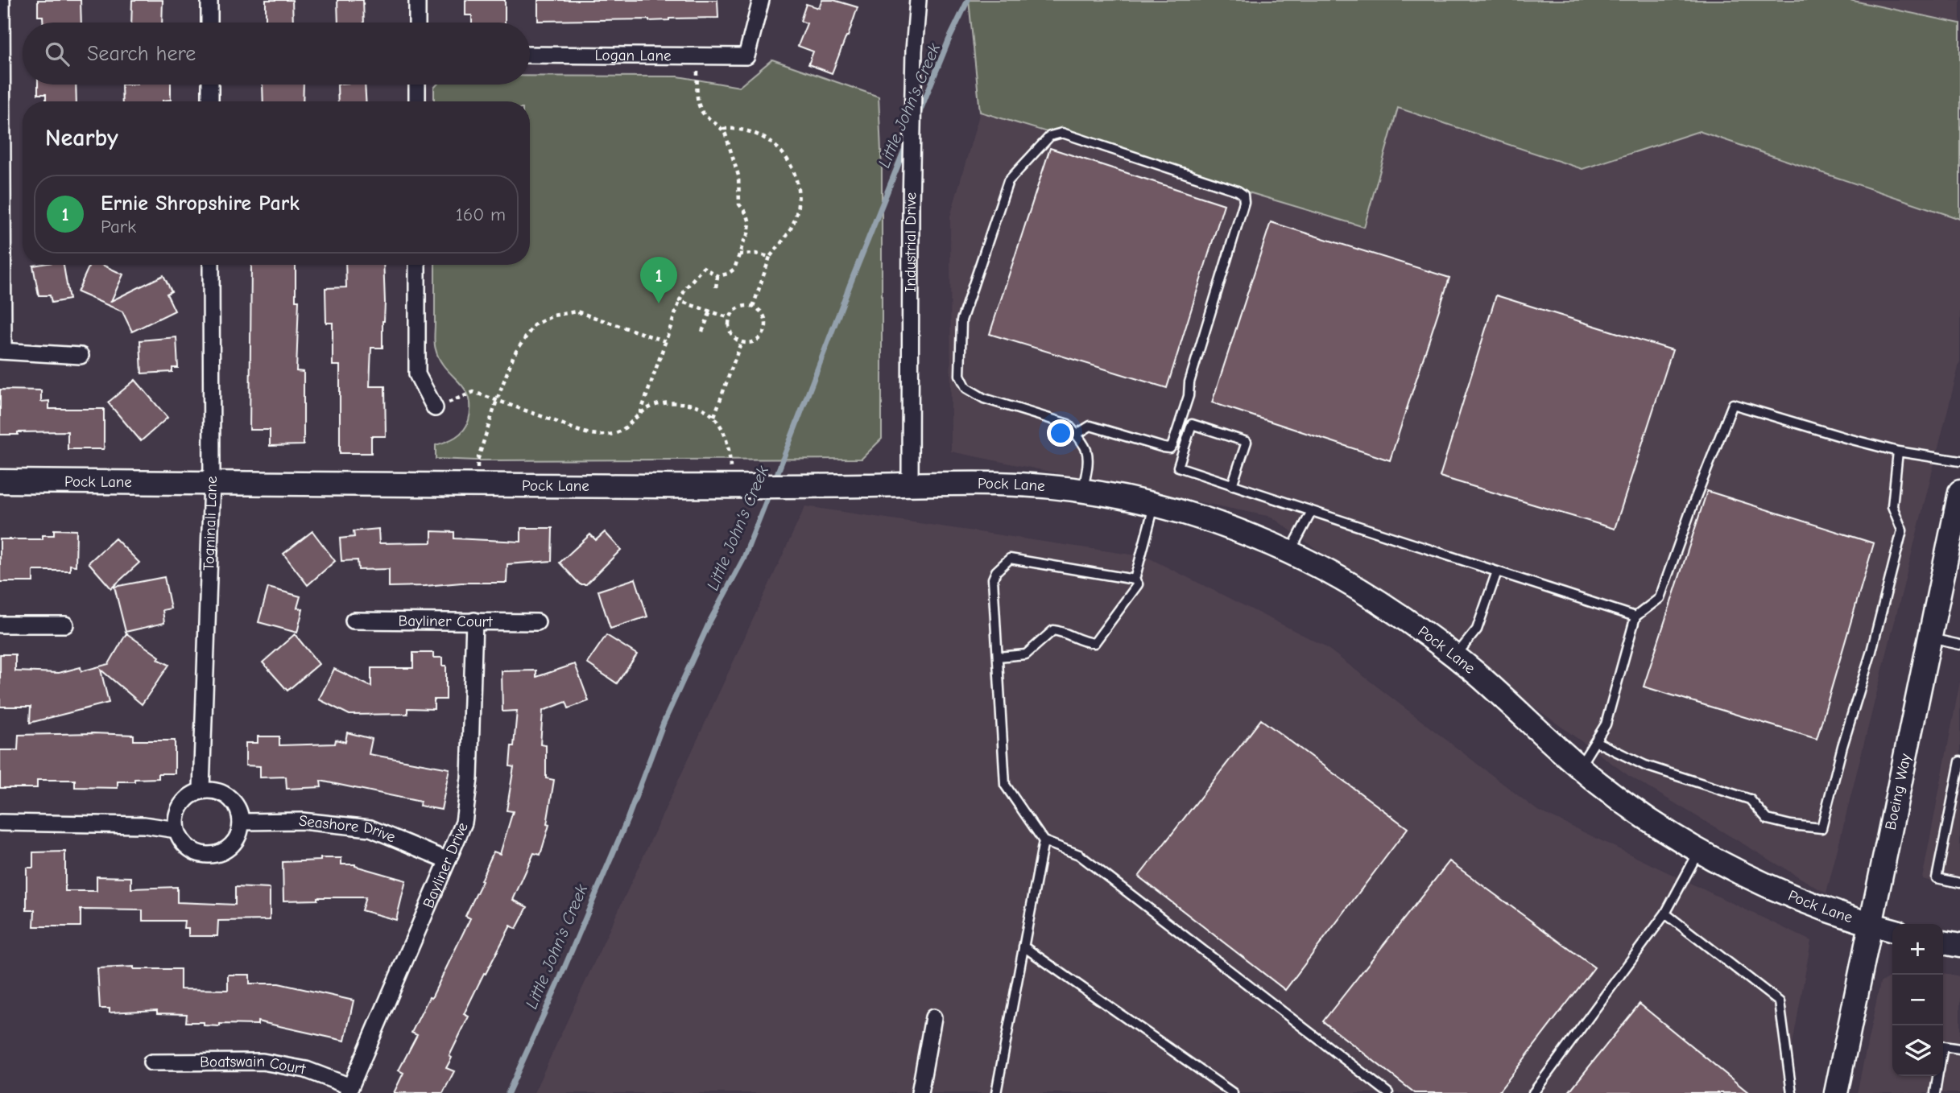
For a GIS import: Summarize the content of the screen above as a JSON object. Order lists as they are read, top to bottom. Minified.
{"streets":{"street":["Logan Lane","Industrial Drive","Pock Lane","Togninali Lane","Bayliner Court","Boeing Way","Seashore Drive","Bayliner Drive","Boatswain Court"]},"crossings":[["Industrial Drive","Pock Lane"],["Pock Lane","Togninali Lane"],["Pock Lane","Boeing Way"],["Togninali Lane","Seashore Drive"],["Bayliner Court","Bayliner Drive"],["Seashore Drive","Bayliner Drive"],["Bayliner Drive","Boatswain Court"]],"water":["Little John's Creek"],"page":{"search":"Search here","heading":"Nearby","list":[{"mark":"1","name":"Ernie Shropshire Park","note":"Park","value":"160 m"}],"pins":"1","map_buttons":["+","−"]}}
